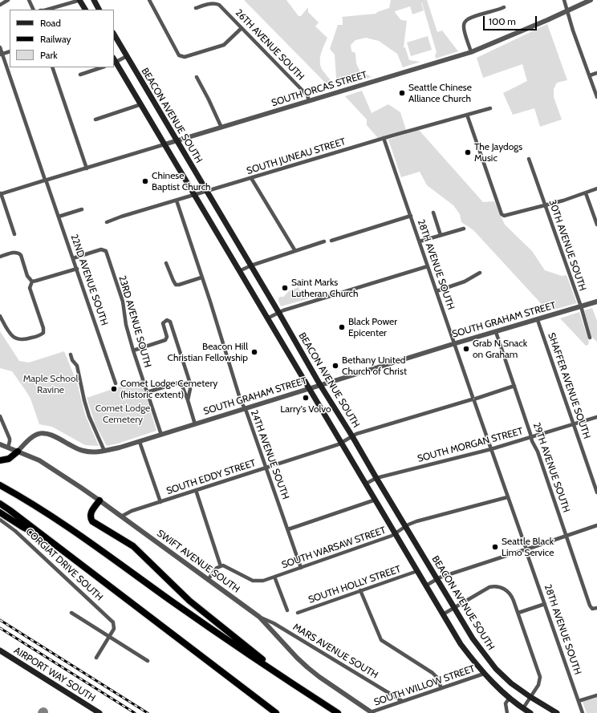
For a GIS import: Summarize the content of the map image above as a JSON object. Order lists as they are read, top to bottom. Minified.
{"streets":{"main road":["BEACON AVENUE SOUTH","AIRPORT WAY SOUTH"],"street":["26TH AVENUE SOUTH","SOUTH ORCAS STREET","SOUTH JUNEAU STREET","30TH AVENUE SOUTH","28TH AVENUE SOUTH","22ND AVENUE SOUTH","SOUTH GRAHAM STREET","23RD AVENUE SOUTH","SHAFFER AVENUE SOUTH","SOUTH MORGAN STREET","24TH AVENUE SOUTH","29TH AVENUE SOUTH","SOUTH EDDY STREET","SOUTH WARSAW STREET","SWIFT AVENUE SOUTH","CORGIAT DRIVE SOUTH","SOUTH HOLLY STREET","MARS AVENUE SOUTH","SOUTH WILLOW STREET"]},"crossings":[["26TH AVENUE SOUTH","SOUTH ORCAS STREET"],["SOUTH ORCAS STREET","BEACON AVENUE SOUTH"],["SOUTH ORCAS STREET","22ND AVENUE SOUTH"],["BEACON AVENUE SOUTH","SOUTH JUNEAU STREET"],["BEACON AVENUE SOUTH","SOUTH GRAHAM STREET"],["BEACON AVENUE SOUTH","SOUTH MORGAN STREET"],["BEACON AVENUE SOUTH","SOUTH EDDY STREET"],["BEACON AVENUE SOUTH","SOUTH WARSAW STREET"],["BEACON AVENUE SOUTH","SOUTH HOLLY STREET"],["BEACON AVENUE SOUTH","SOUTH WILLOW STREET"],["SOUTH JUNEAU STREET","28TH AVENUE SOUTH"],["SOUTH JUNEAU STREET","24TH AVENUE SOUTH"],["30TH AVENUE SOUTH","SOUTH GRAHAM STREET"],["28TH AVENUE SOUTH","SOUTH GRAHAM STREET"],["28TH AVENUE SOUTH","SOUTH MORGAN STREET"],["28TH AVENUE SOUTH","SOUTH EDDY STREET"],["28TH AVENUE SOUTH","SOUTH WARSAW STREET"],["22ND AVENUE SOUTH","23RD AVENUE SOUTH"],["SOUTH GRAHAM STREET","23RD AVENUE SOUTH"],["SOUTH GRAHAM STREET","SHAFFER AVENUE SOUTH"],["SOUTH GRAHAM STREET","24TH AVENUE SOUTH"],["SOUTH GRAHAM STREET","29TH AVENUE SOUTH"],["SOUTH GRAHAM STREET","SWIFT AVENUE SOUTH"],["SHAFFER AVENUE SOUTH","SOUTH MORGAN STREET"],["SOUTH MORGAN STREET","29TH AVENUE SOUTH"],["24TH AVENUE SOUTH","SOUTH EDDY STREET"],["24TH AVENUE SOUTH","SOUTH WARSAW STREET"],["29TH AVENUE SOUTH","SOUTH EDDY STREET"],["SOUTH EDDY STREET","SWIFT AVENUE SOUTH"],["SWIFT AVENUE SOUTH","MARS AVENUE SOUTH"],["SWIFT AVENUE SOUTH","SOUTH WILLOW STREET"],["MARS AVENUE SOUTH","SOUTH WILLOW STREET"]],"parks":["Maple School Ravine","Comet Lodge Cemetery"],"places":["Seattle Chinese Alliance Church","The Jaydogs Music","Chinese Baptist Church","Saint Marks Lutheran Church","Black Power Epicenter","Grab N Snack on Graham","Beacon Hill Christian Fellowship","Bethany United Church of Christ","Comet Lodge Cemetery (historic extent)","Larry's Volvo","Seattle Black Limo Service"],"legend":["Road","Railway","Park"],"scale_bar":"100 m"}
